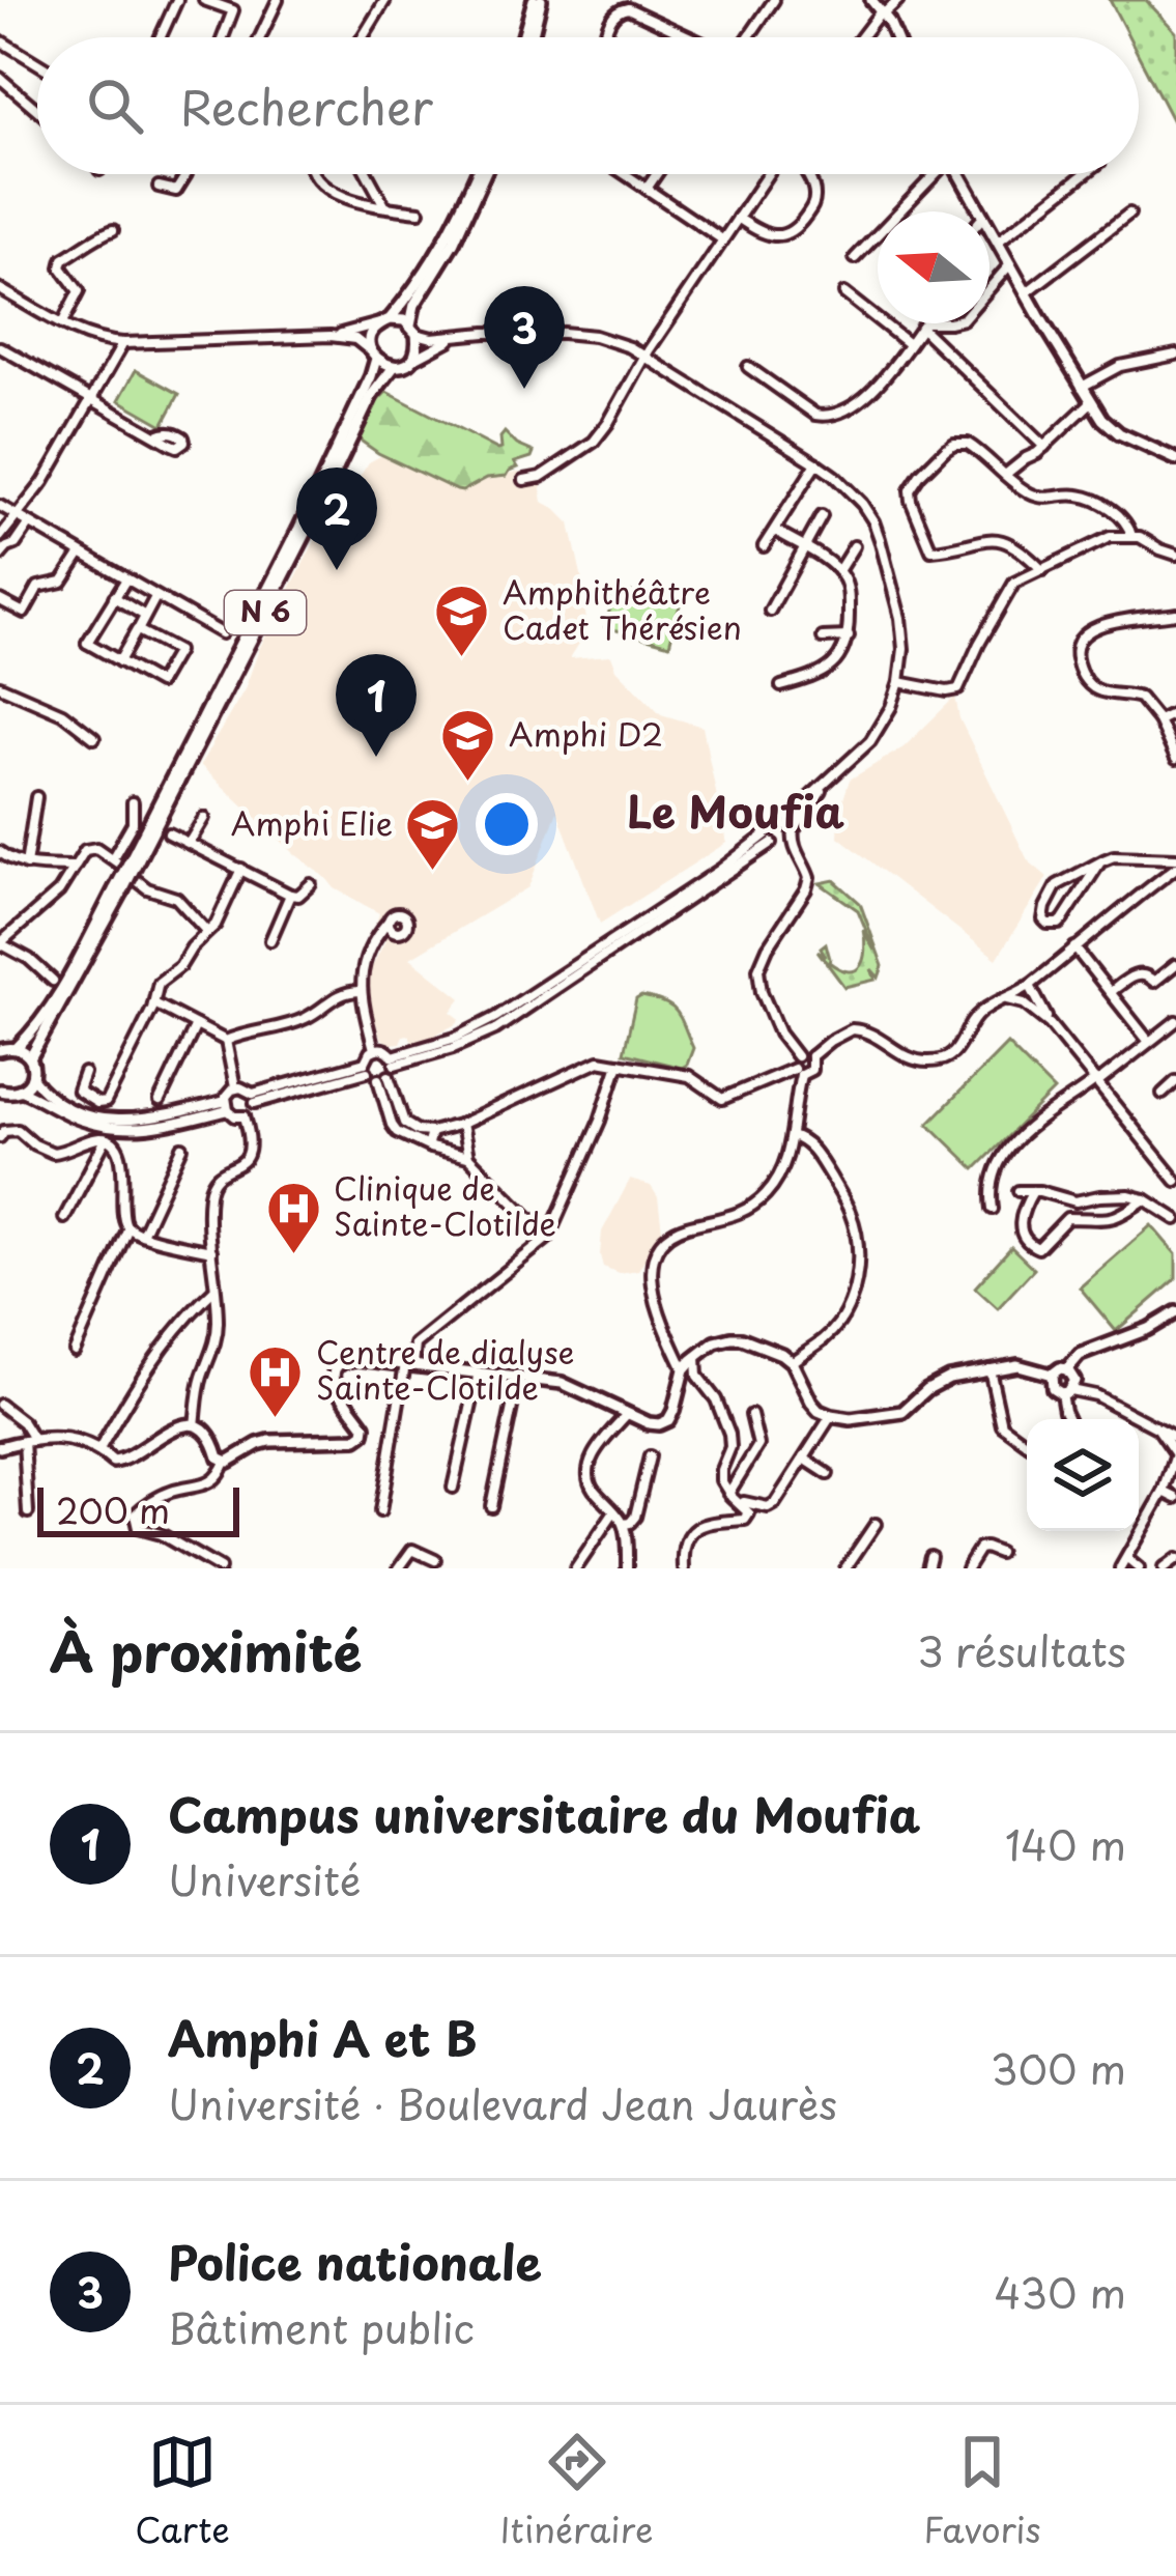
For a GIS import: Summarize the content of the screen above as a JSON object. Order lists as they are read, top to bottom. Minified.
{"streets":{"main road":["N 6"]},"districts":["Le Moufia"],"places":{"school or university":["Amphithéâtre Cadet Thérésien","Amphi D2","Amphi Elie"],"hospital":["Clinique de Sainte-Clotilde","Centre de dialyse Sainte-Clotilde"]},"scale_bar":"200 m","north":"left","page":{"search":"Rechercher","pins":["3","2","1"],"scale":"200 m","heading":["À proximité","3 résultats"],"list":[{"mark":"1","name":"Campus universitaire du Moufia","note":"Université","value":"140 m"},{"mark":"2","name":"Amphi A et B","note":"Université · Boulevard Jean Jaurès","value":"300 m"},{"mark":"3","name":"Police nationale","note":"Bâtiment public","value":"430 m"}],"nav":["Carte","Itinéraire","Favoris"]}}
